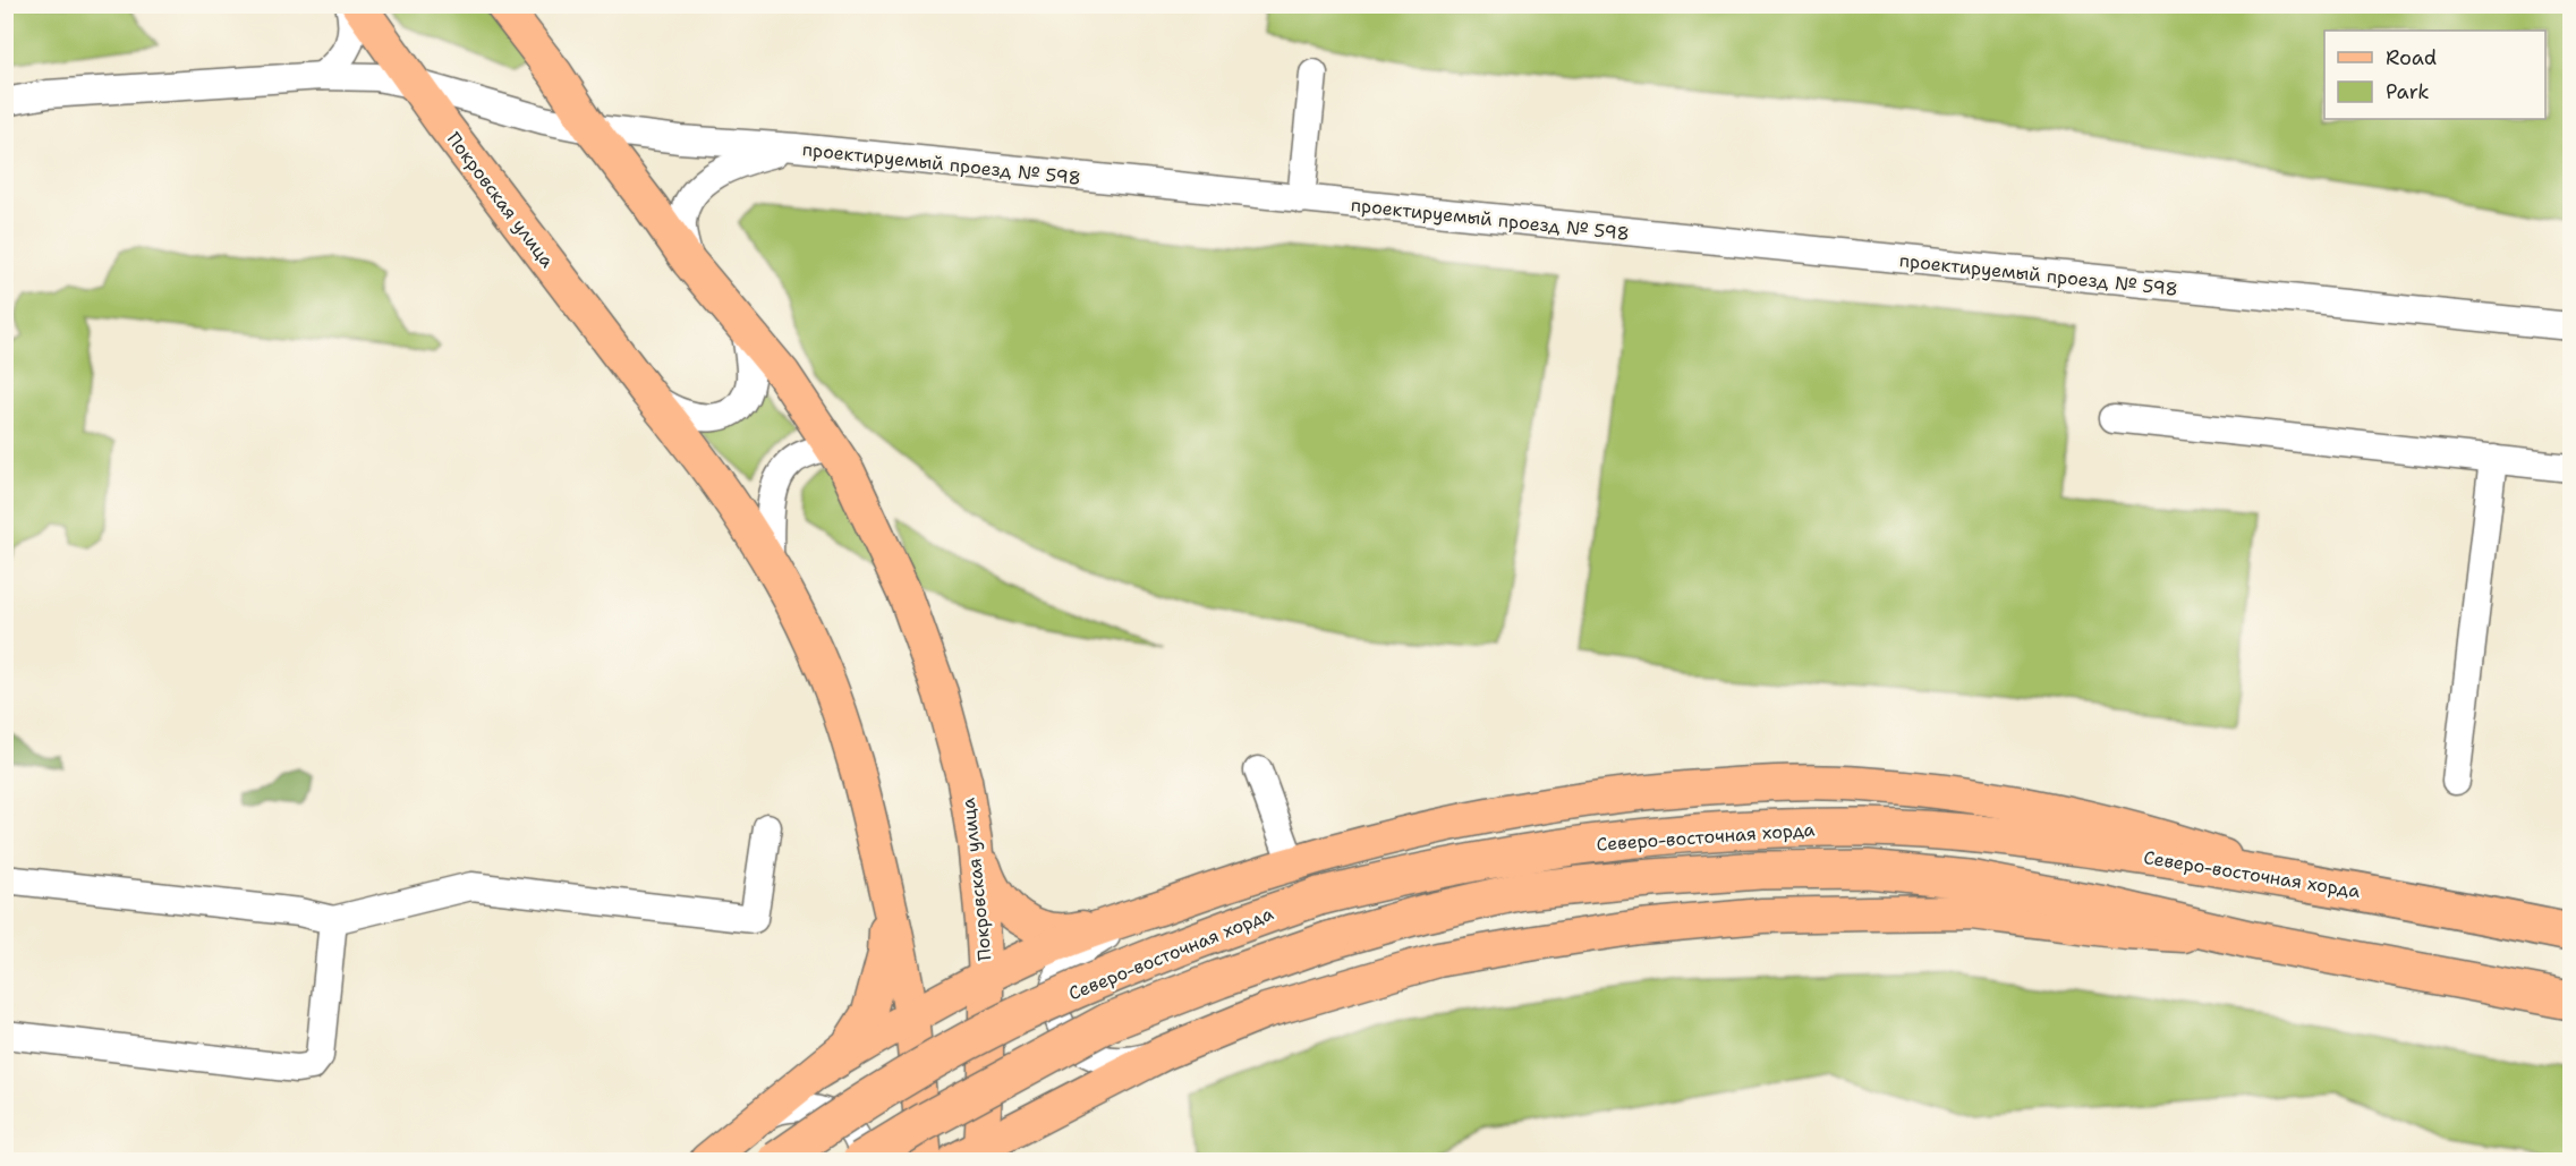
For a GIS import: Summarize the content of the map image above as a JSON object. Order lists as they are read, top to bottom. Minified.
{"streets":{"highway":["Северо-восточная хорда"],"main road":["Покровская улица"],"street":["проектируемый проезд № 598"]},"crossings":[["проектируемый проезд № 598","Покровская улица"]],"legend":["Road","Park"]}
